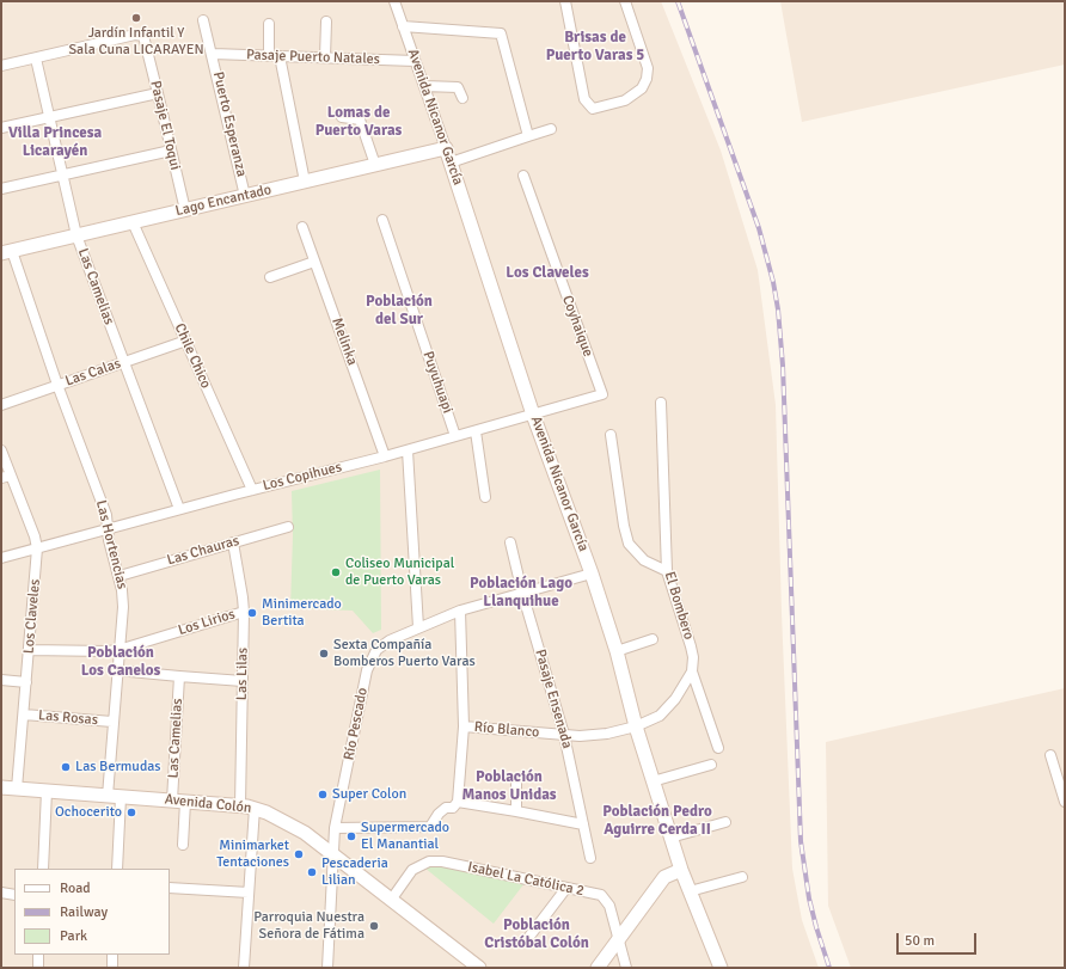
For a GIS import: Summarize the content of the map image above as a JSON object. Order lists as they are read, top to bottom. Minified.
{"streets":{"street":["Pasaje Puerto Natales","Avenida Nicanor García","Puerto Esperanza","Pasaje El Toqui","Lago Encantado","Las Camelias","Coyhaique","Melinka","Chile Chico","Las Calas","Puyuhuapi","Los Copihues","Las Hortencias","Las Chauras","El Bombero","Los Claveles","Los Lirios","Las Lilas","Pasaje Ensenada","Las Rosas","Río Pescado","Río Blanco","Avenida Colón","Isabel La Católica 2"]},"crossings":[["Pasaje Puerto Natales","Avenida Nicanor García"],["Pasaje Puerto Natales","Puerto Esperanza"],["Avenida Nicanor García","Lago Encantado"],["Avenida Nicanor García","Los Copihues"],["Avenida Nicanor García","Río Pescado"],["Avenida Nicanor García","Río Blanco"],["Puerto Esperanza","Lago Encantado"],["Pasaje El Toqui","Lago Encantado"],["Pasaje El Toqui","Las Camelias"],["Lago Encantado","Las Camelias"],["Lago Encantado","Chile Chico"],["Lago Encantado","Las Hortencias"],["Las Camelias","Las Calas"],["Las Camelias","Los Copihues"],["Las Camelias","Avenida Colón"],["Coyhaique","Los Copihues"],["Melinka","Los Copihues"],["Chile Chico","Las Calas"],["Chile Chico","Los Copihues"],["Las Calas","Las Hortencias"],["Puyuhuapi","Los Copihues"],["Los Copihues","Las Hortencias"],["Los Copihues","Los Claveles"],["Las Hortencias","Las Chauras"],["Las Hortencias","Los Lirios"],["Las Hortencias","Las Rosas"],["Las Hortencias","Avenida Colón"],["Las Chauras","Las Lilas"],["Los Claveles","Los Lirios"],["Los Claveles","Las Rosas"],["Los Claveles","Avenida Colón"],["Los Lirios","Las Lilas"],["Las Lilas","Avenida Colón"],["Pasaje Ensenada","Río Pescado"],["Pasaje Ensenada","Río Blanco"],["Río Pescado","Avenida Colón"],["Avenida Colón","Isabel La Católica 2"]],"districts":["Brisas de Puerto Varas 5","Lomas de Puerto Varas","Villa Princesa Licarayén","Los Claveles","Población del Sur","Población Lago Llanquihue","Población Los Canelos","Población Manos Unidas","Población Pedro Aguirre Cerda II","Población Cristóbal Colón"],"places":["Jardín Infantil Y Sala Cuna LICARAYEN","Coliseo Municipal de Puerto Varas","Minimercado Bertita","Sexta Compañía Bomberos Puerto Varas","Las Bermudas","Super Colon","Ochocerito","Supermercado El Manantial","Minimarket Tentaciones","Pescaderia Lilian","Parroquia Nuestra Señora de Fátima"],"legend":["Road","Railway","Park"],"scale_bar":"50 m"}
